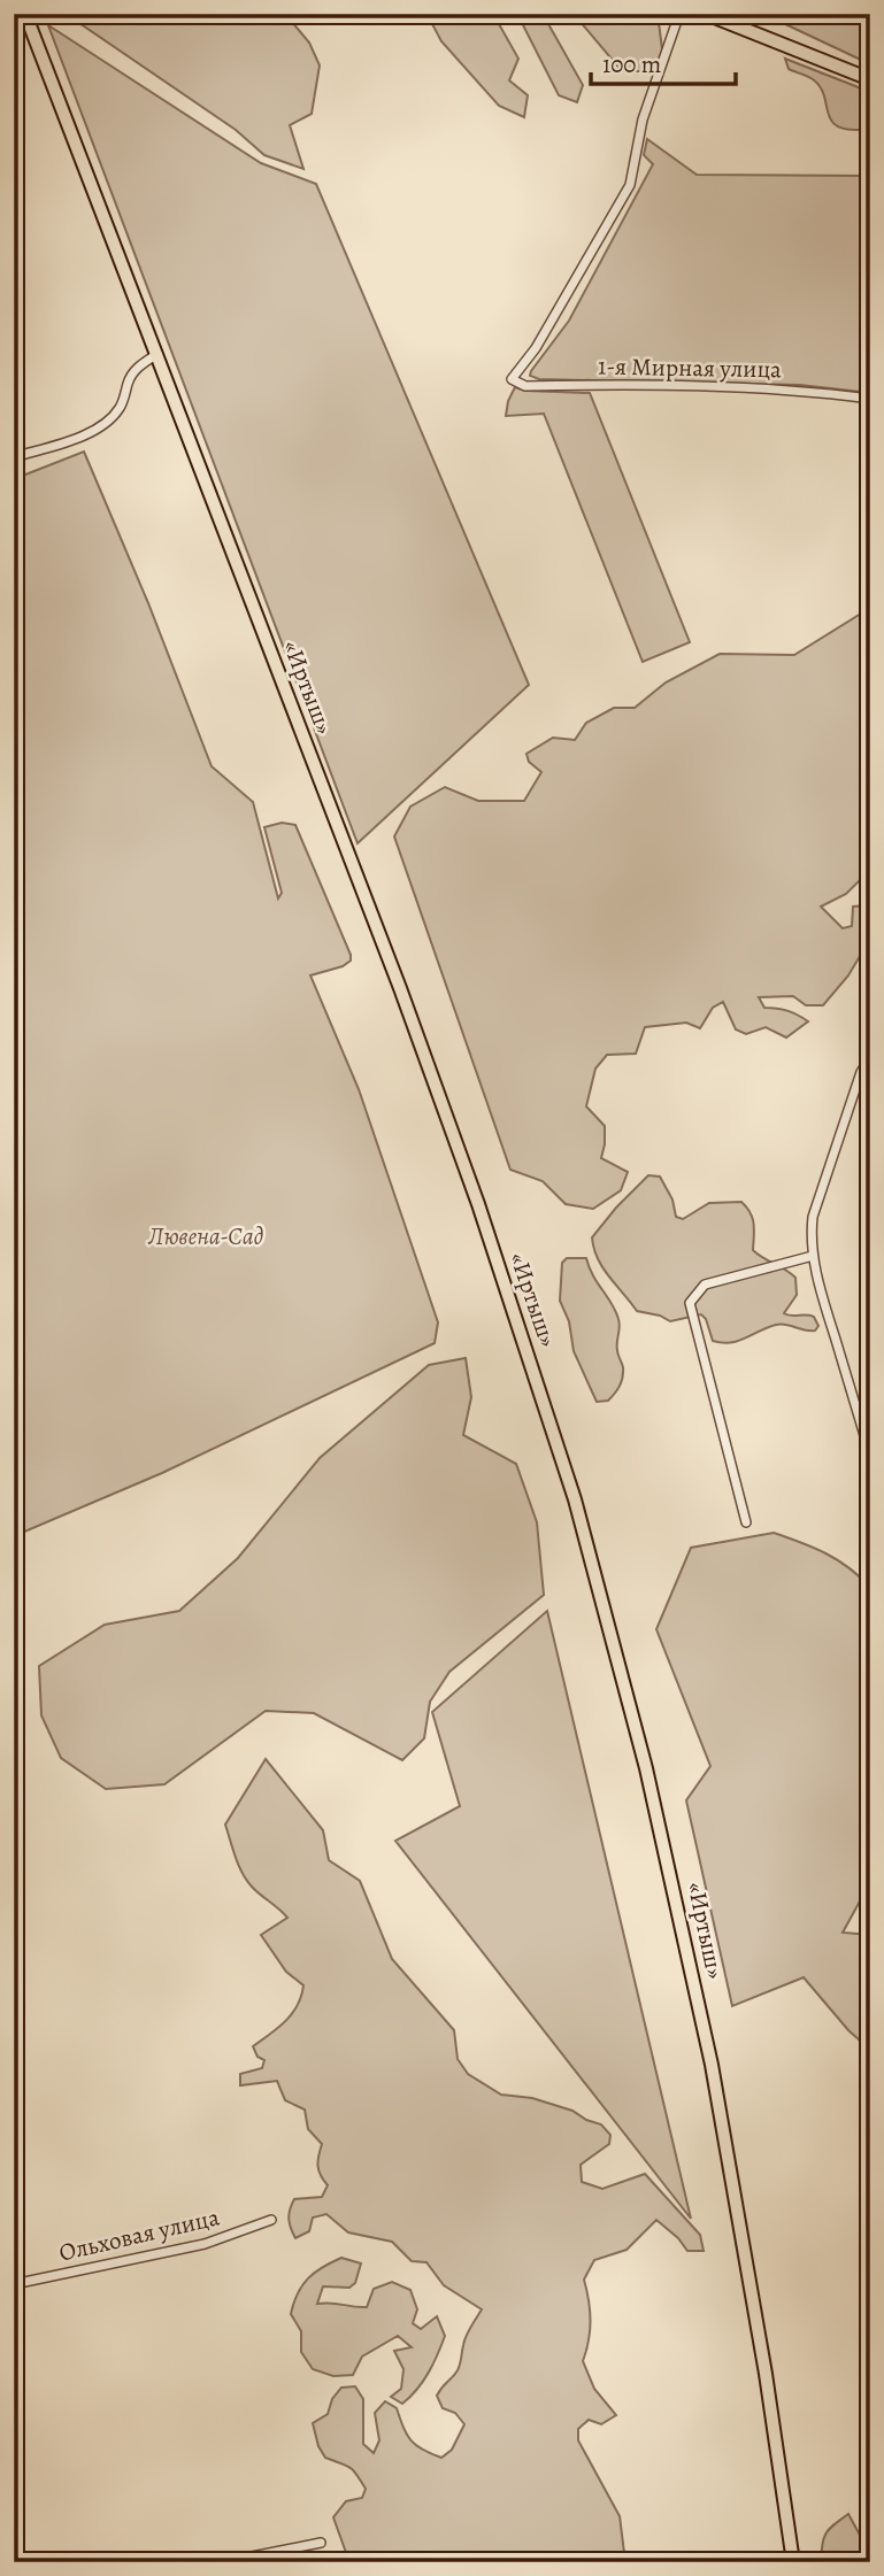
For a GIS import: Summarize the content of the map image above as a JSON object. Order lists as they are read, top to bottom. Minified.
{"streets":{"main road":["«Иртыш»"],"street":["1-я Мирная улица","Ольховая улица"]},"parks":["Лювена-Сад"],"scale_bar":"100 m"}
